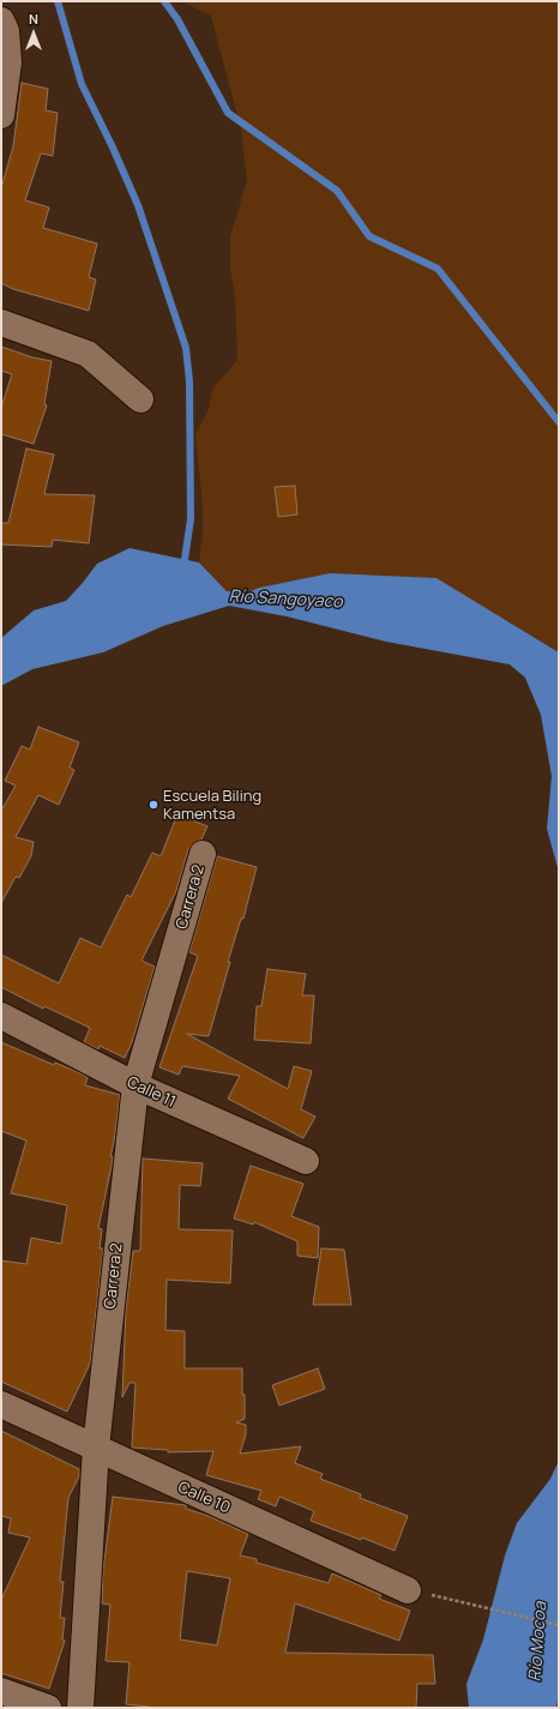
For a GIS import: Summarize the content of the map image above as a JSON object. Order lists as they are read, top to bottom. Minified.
{"streets":{"street":["Carrera 2","Calle 11","Calle 10"]},"crossings":[["Carrera 2","Calle 11"],["Carrera 2","Calle 10"]],"water":["Río Sangoyaco","Río Mocoa"],"places":["Escuela Biling Kamentsa"],"north":"top"}
